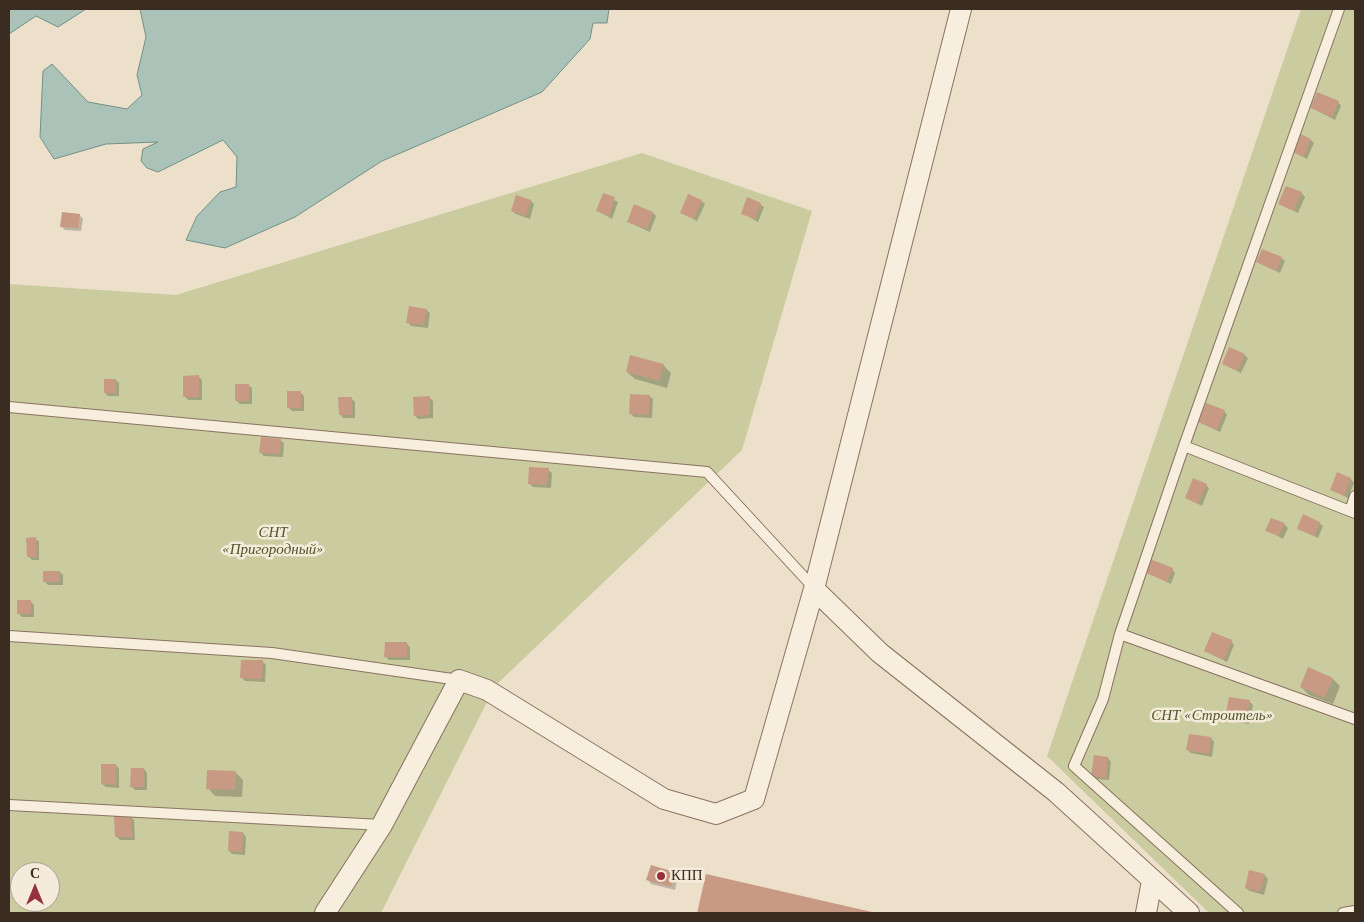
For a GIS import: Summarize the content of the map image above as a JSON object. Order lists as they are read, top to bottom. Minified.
{"parks":["СНТ «Пригородный»","СНТ «Строитель»"],"places":["КПП"],"north":"top"}
